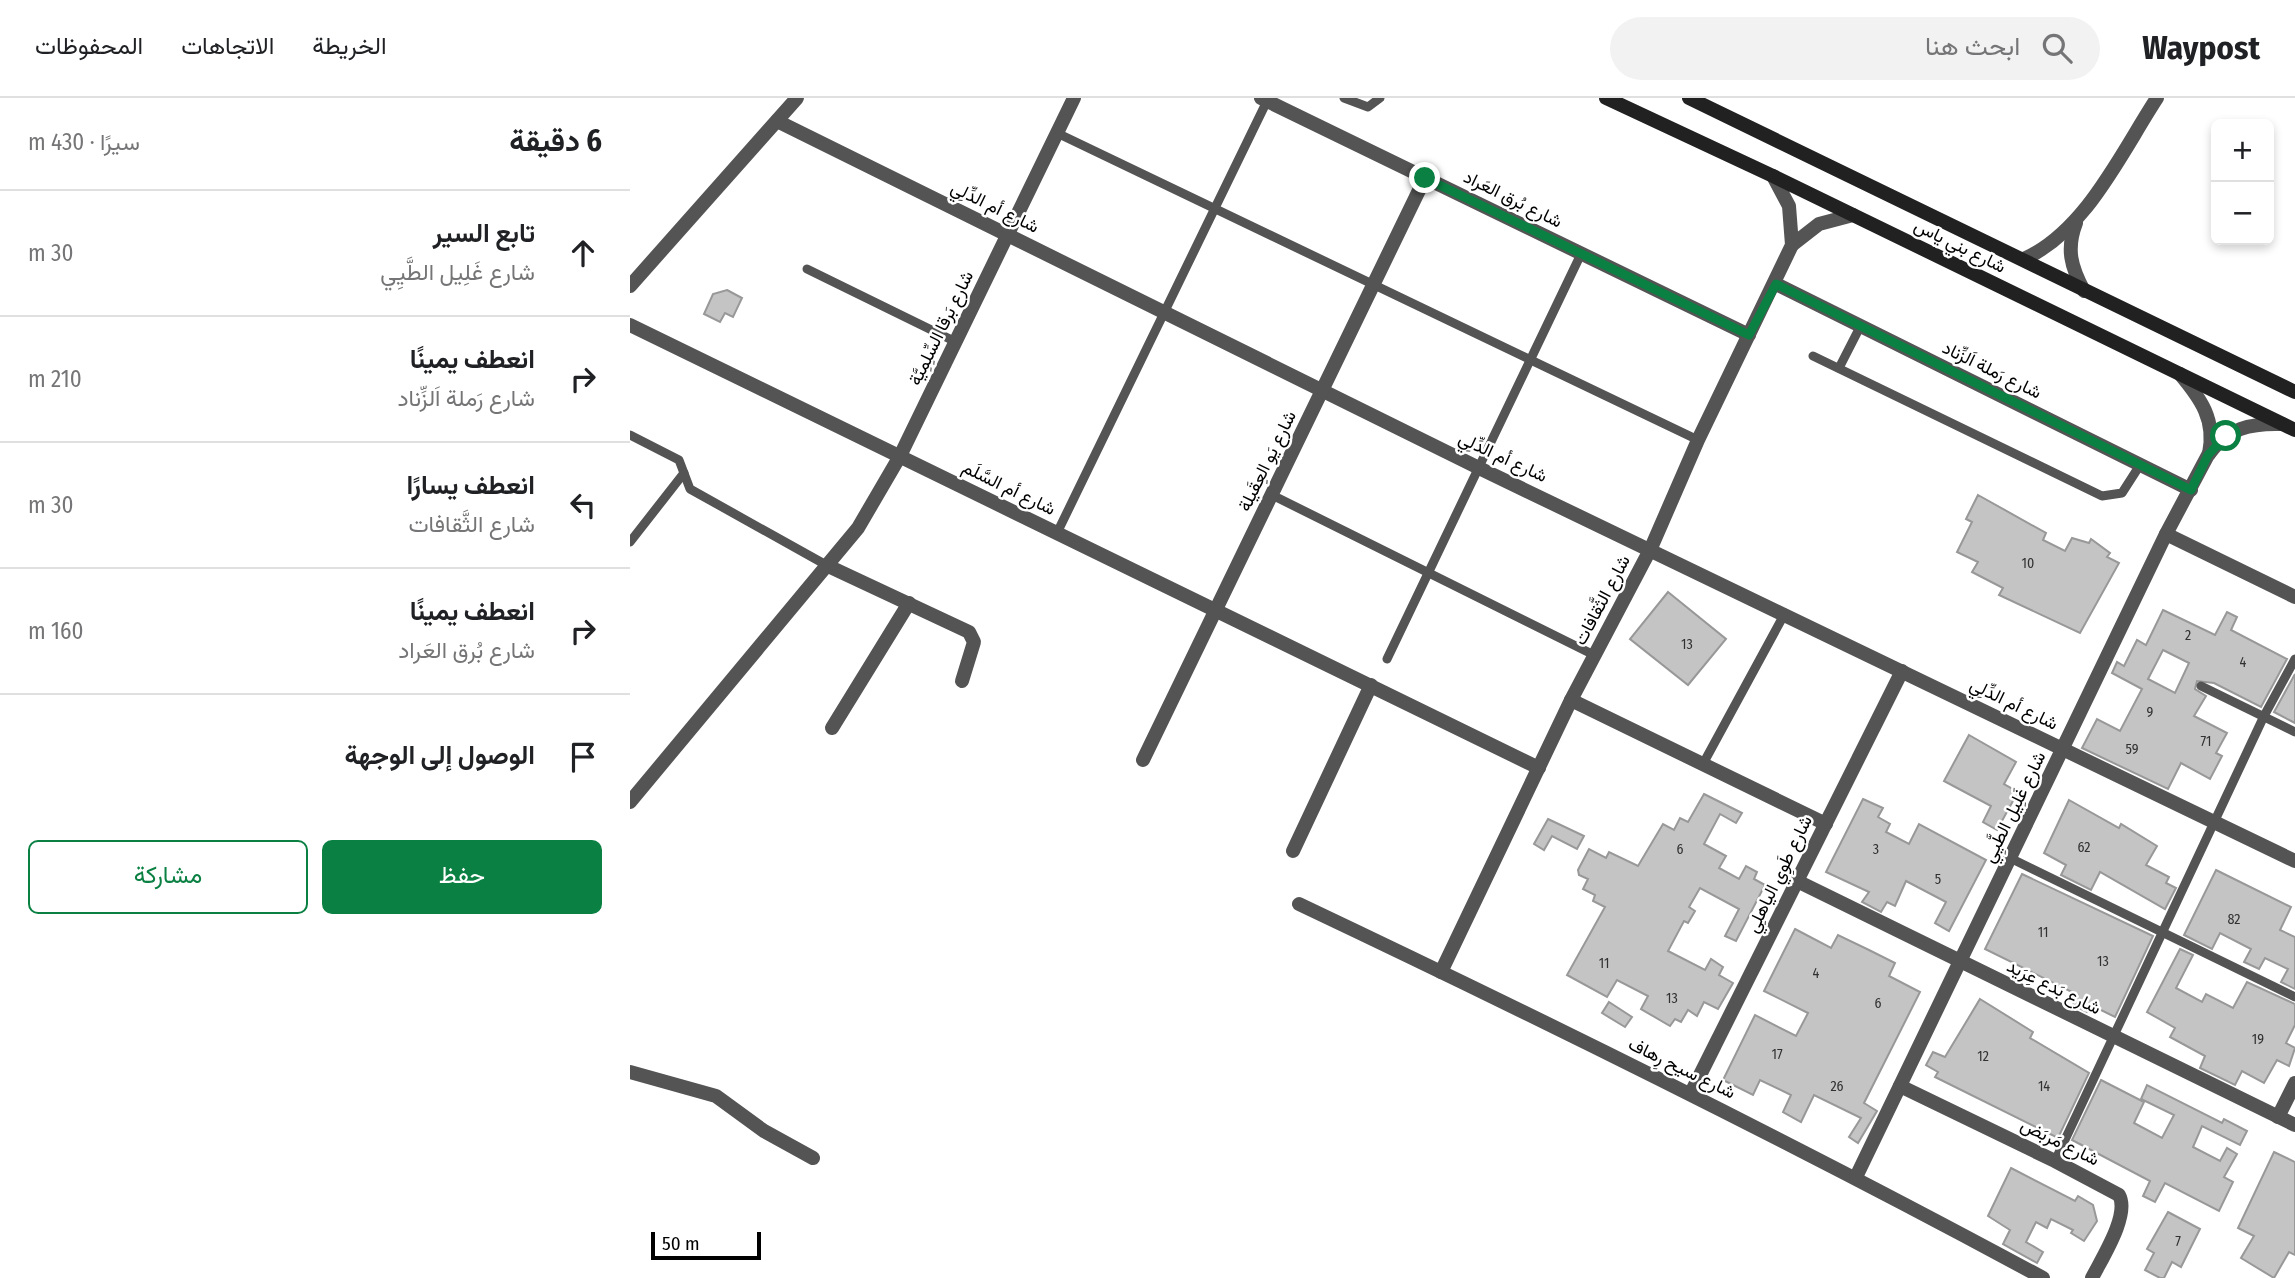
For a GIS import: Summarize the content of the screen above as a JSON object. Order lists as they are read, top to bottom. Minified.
{"streets":{"main road":["شارع بني ياس"],"street":["شارع بُرق العَراد","شارع أم الدِّلِي","شارع بَرقا السِّلِمِيَّة","شارع رَملة اَلزِّناد","شارع يَو العِقَيلة","شارع أم السَّلَم","شارع الثَّقافات","شارع غَلِيل الطَّيِي","شارع طَوِي الياهلِي","شارع بَدع عِرَيد","شارع سيح رِهاف","شارع مَربَض"]},"crossings":[["شارع بُرق العَراد","شارع يَو العِقَيلة"],["شارع بُرق العَراد","شارع الثَّقافات"],["شارع أم الدِّلِي","شارع بَرقا السِّلِمِيَّة"],["شارع أم الدِّلِي","شارع يَو العِقَيلة"],["شارع أم الدِّلِي","شارع الثَّقافات"],["شارع أم الدِّلِي","شارع غَلِيل الطَّيِي"],["شارع أم الدِّلِي","شارع طَوِي الياهلِي"],["شارع بني ياس","شارع الثَّقافات"],["شارع بني ياس","شارع غَلِيل الطَّيِي"],["شارع بَرقا السِّلِمِيَّة","شارع أم السَّلَم"],["شارع رَملة اَلزِّناد","شارع الثَّقافات"],["شارع رَملة اَلزِّناد","شارع غَلِيل الطَّيِي"],["شارع يَو العِقَيلة","شارع أم السَّلَم"],["شارع أم السَّلَم","شارع الثَّقافات"],["شارع الثَّقافات","شارع سيح رِهاف"],["شارع غَلِيل الطَّيِي","شارع بَدع عِرَيد"],["شارع غَلِيل الطَّيِي","شارع سيح رِهاف"],["شارع غَلِيل الطَّيِي","شارع مَربَض"],["شارع طَوِي الياهلِي","شارع بَدع عِرَيد"],["شارع طَوِي الياهلِي","شارع سيح رِهاف"]],"house_numbers":["10","2","13","4","9","71","59","62","6","3","5","82","11","13","11","4","13","6","19","17","12","26","14","7"],"scale_bar":"50 m","page":{"header":"Waypost","search":"ابحث هنا","nav":["الخريطة","الاتجاهات","المحفوظات"],"heading":["6 دقيقة","سيرًا · 430 m"],"map_buttons":["+","−"],"list":[["تابع السير","شارع غَلِيل الطَّيِي","30 m"],["انعطف يمينًا","شارع رَملة اَلزِّناد","210 m"],["انعطف يسارًا","شارع الثَّقافات","30 m"],["انعطف يمينًا","شارع بُرق العَراد","160 m"],"الوصول إلى الوجهة"],"buttons":["حفظ","مشاركة"],"scale":"50 m"}}
